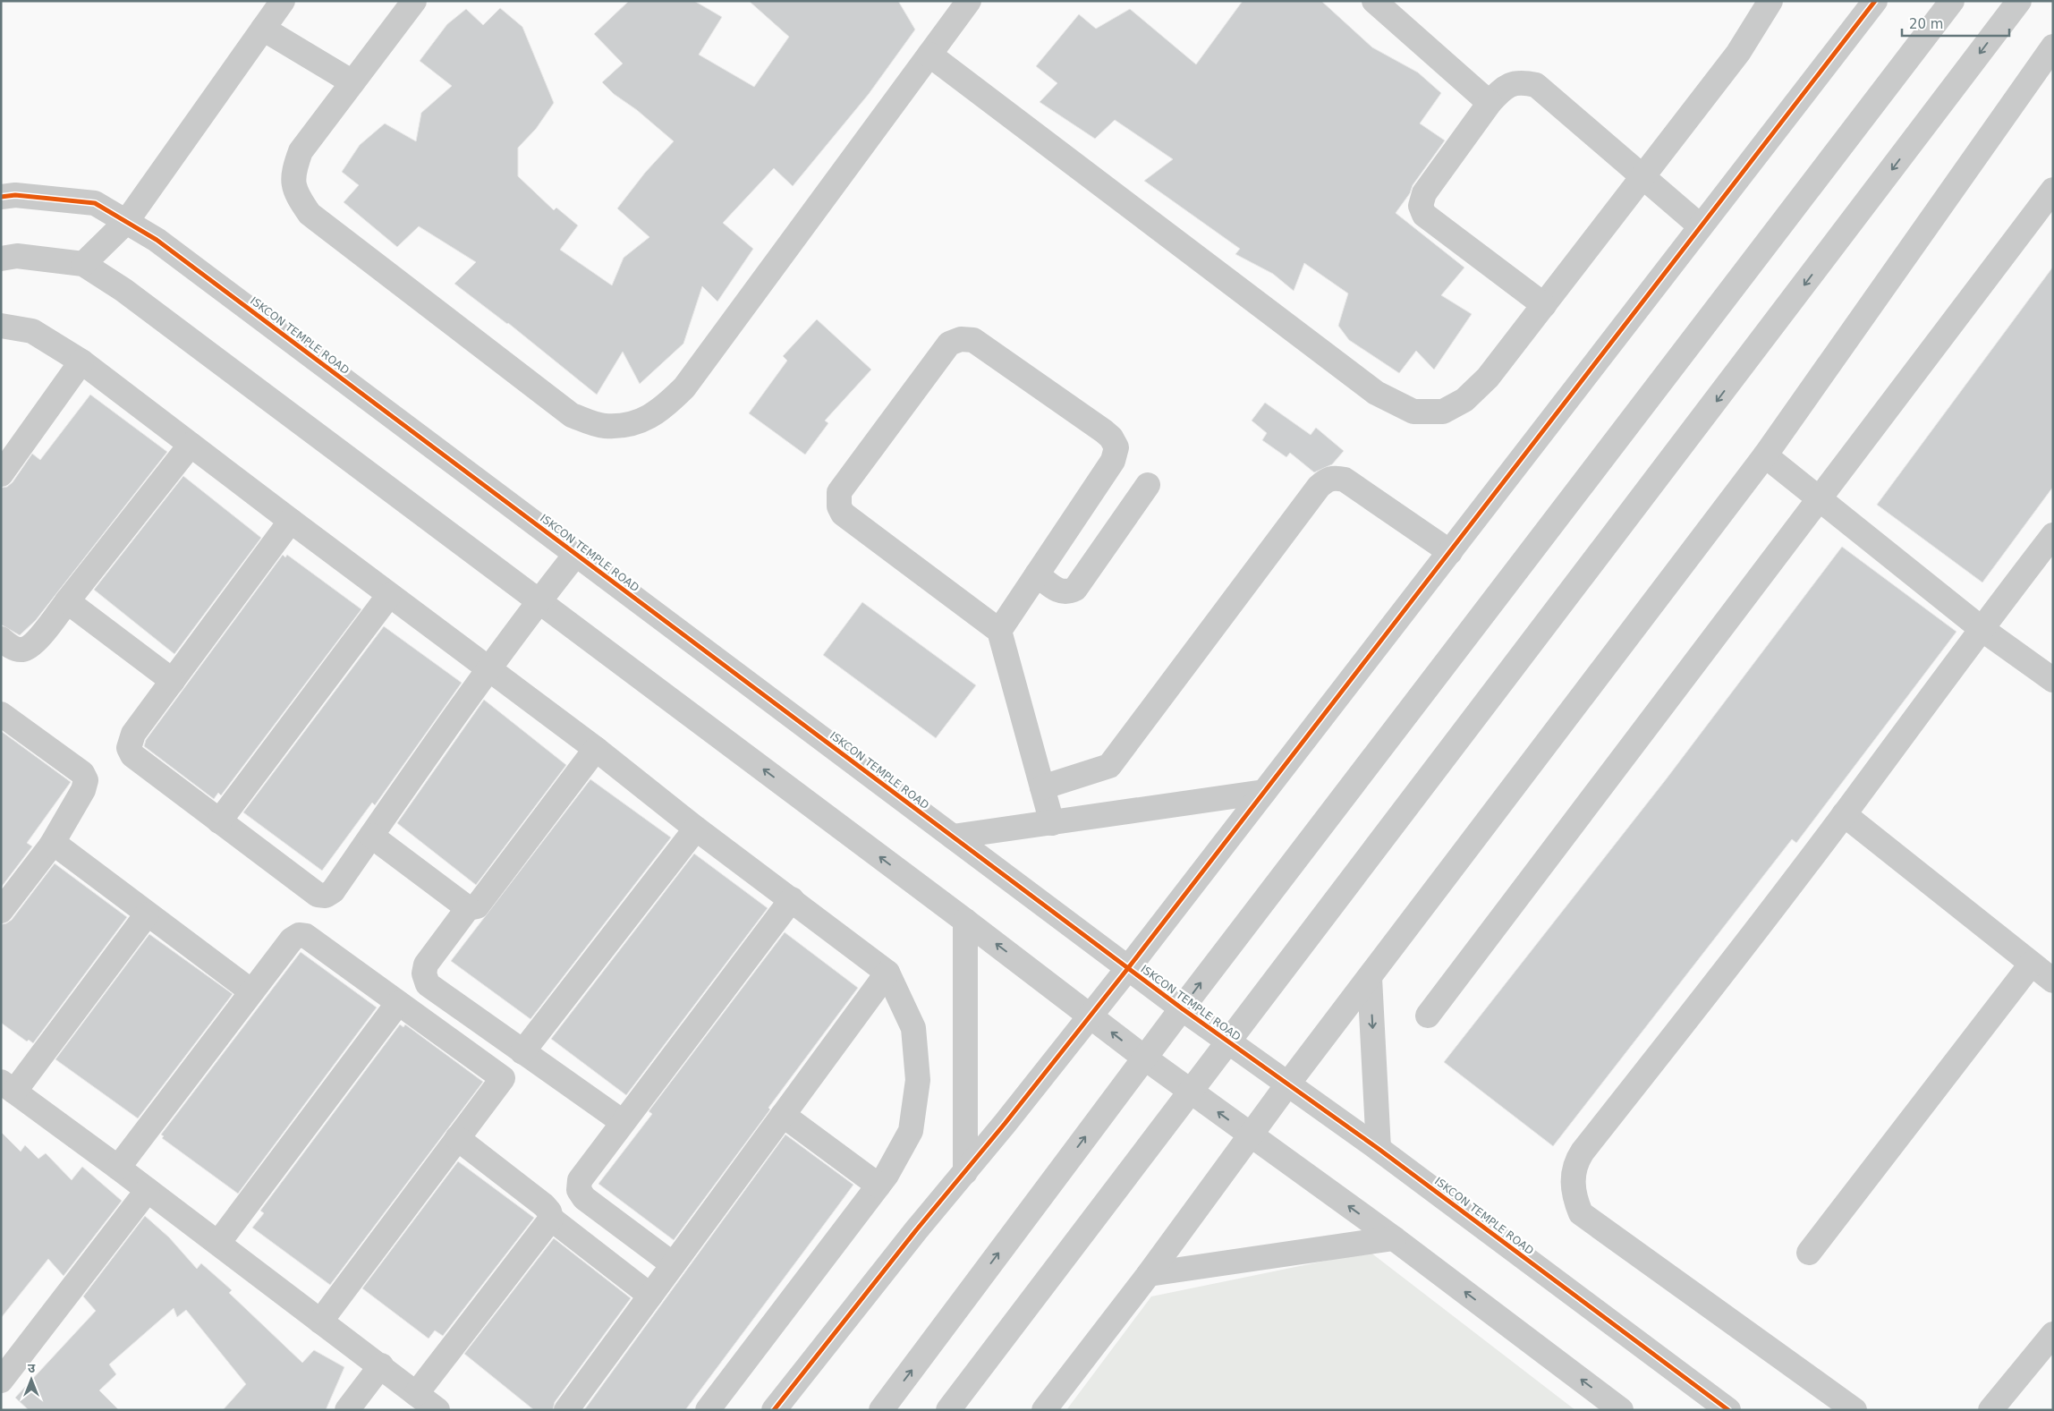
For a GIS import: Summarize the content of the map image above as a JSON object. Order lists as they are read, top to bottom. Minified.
{"streets":{"street":["ISKCON TEMPLE ROAD"]},"scale_bar":"20 m","north":"top"}
